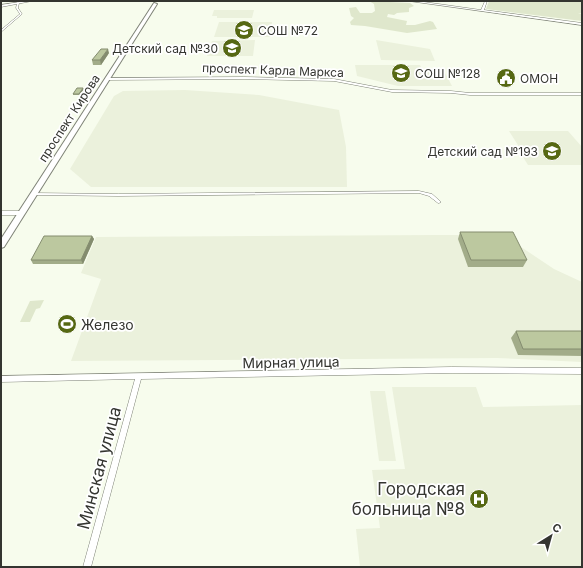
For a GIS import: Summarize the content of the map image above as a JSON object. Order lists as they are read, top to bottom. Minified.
{"streets":{"main road":["проспект Кирова"],"street":["проспект Карла Маркса","Мирная улица","Минская улица"]},"crossings":[["проспект Карла Маркса","проспект Кирова"],["Мирная улица","Минская улица"]],"places":{"school or university":["СОШ №72","Детский сад №30","СОШ №128","Детский сад №193"],"public building":["ОМОН"],"sports":["Железо"],"hospital":["Городская больница №8"]},"north":"top right"}
